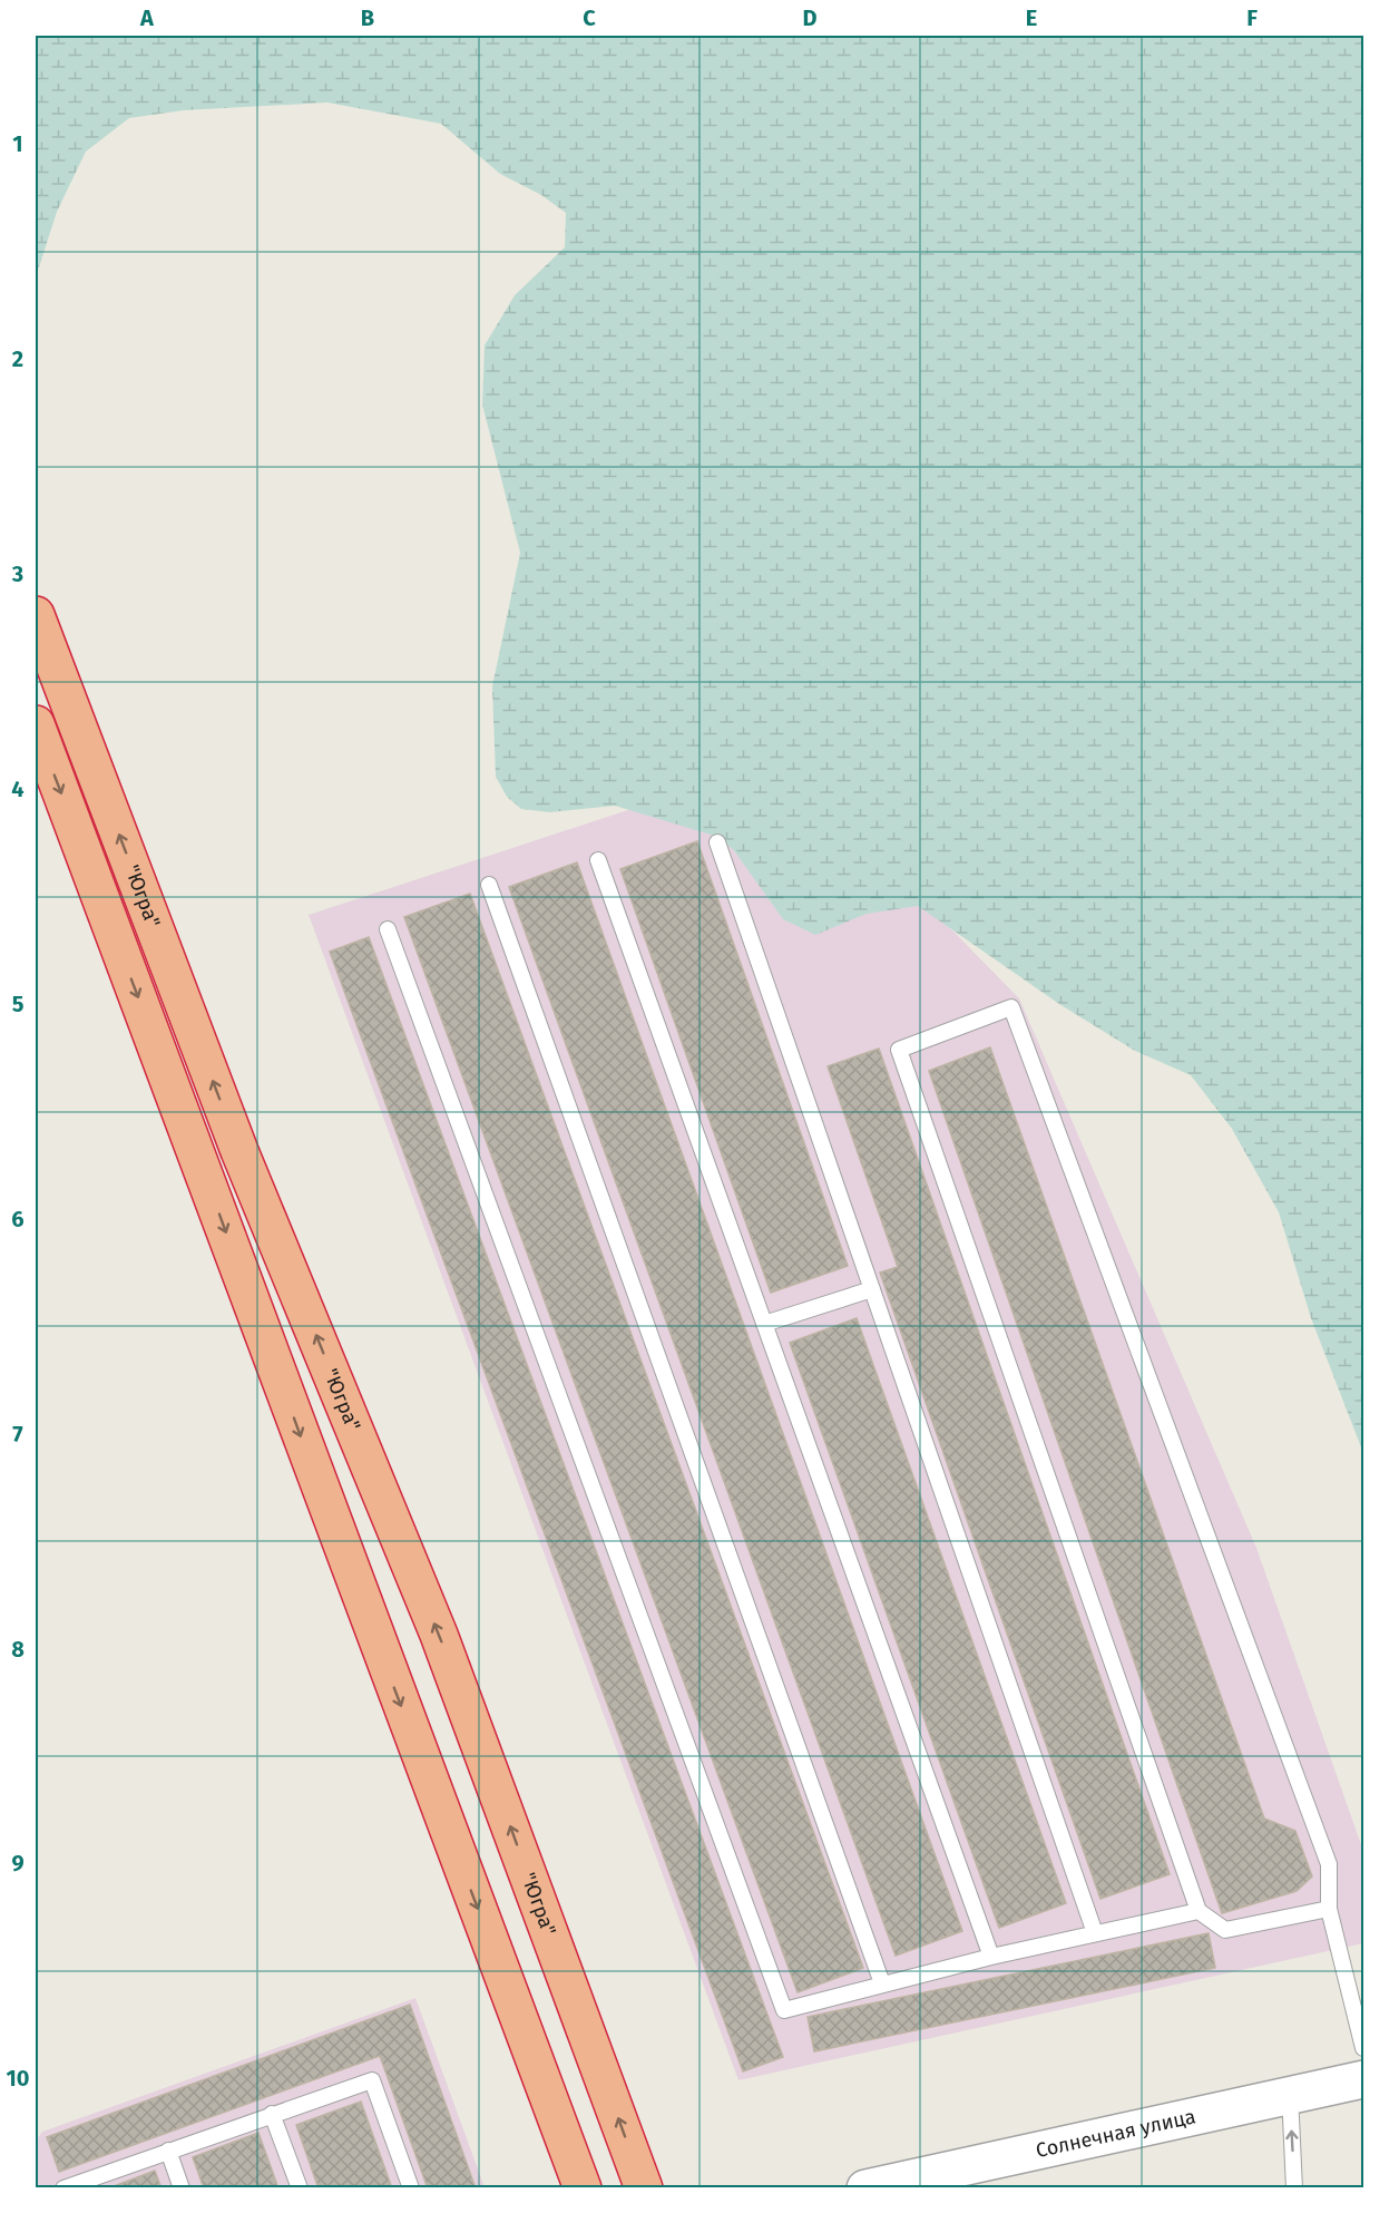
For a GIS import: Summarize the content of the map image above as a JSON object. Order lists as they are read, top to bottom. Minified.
{"streets":{"highway":["\"Югра\""],"street":["Солнечная улица"]},"grid":{"columns":["A","B","C","D","E","F"],"rows":["1","2","3","4","5","6","7","8","9","10"]}}
